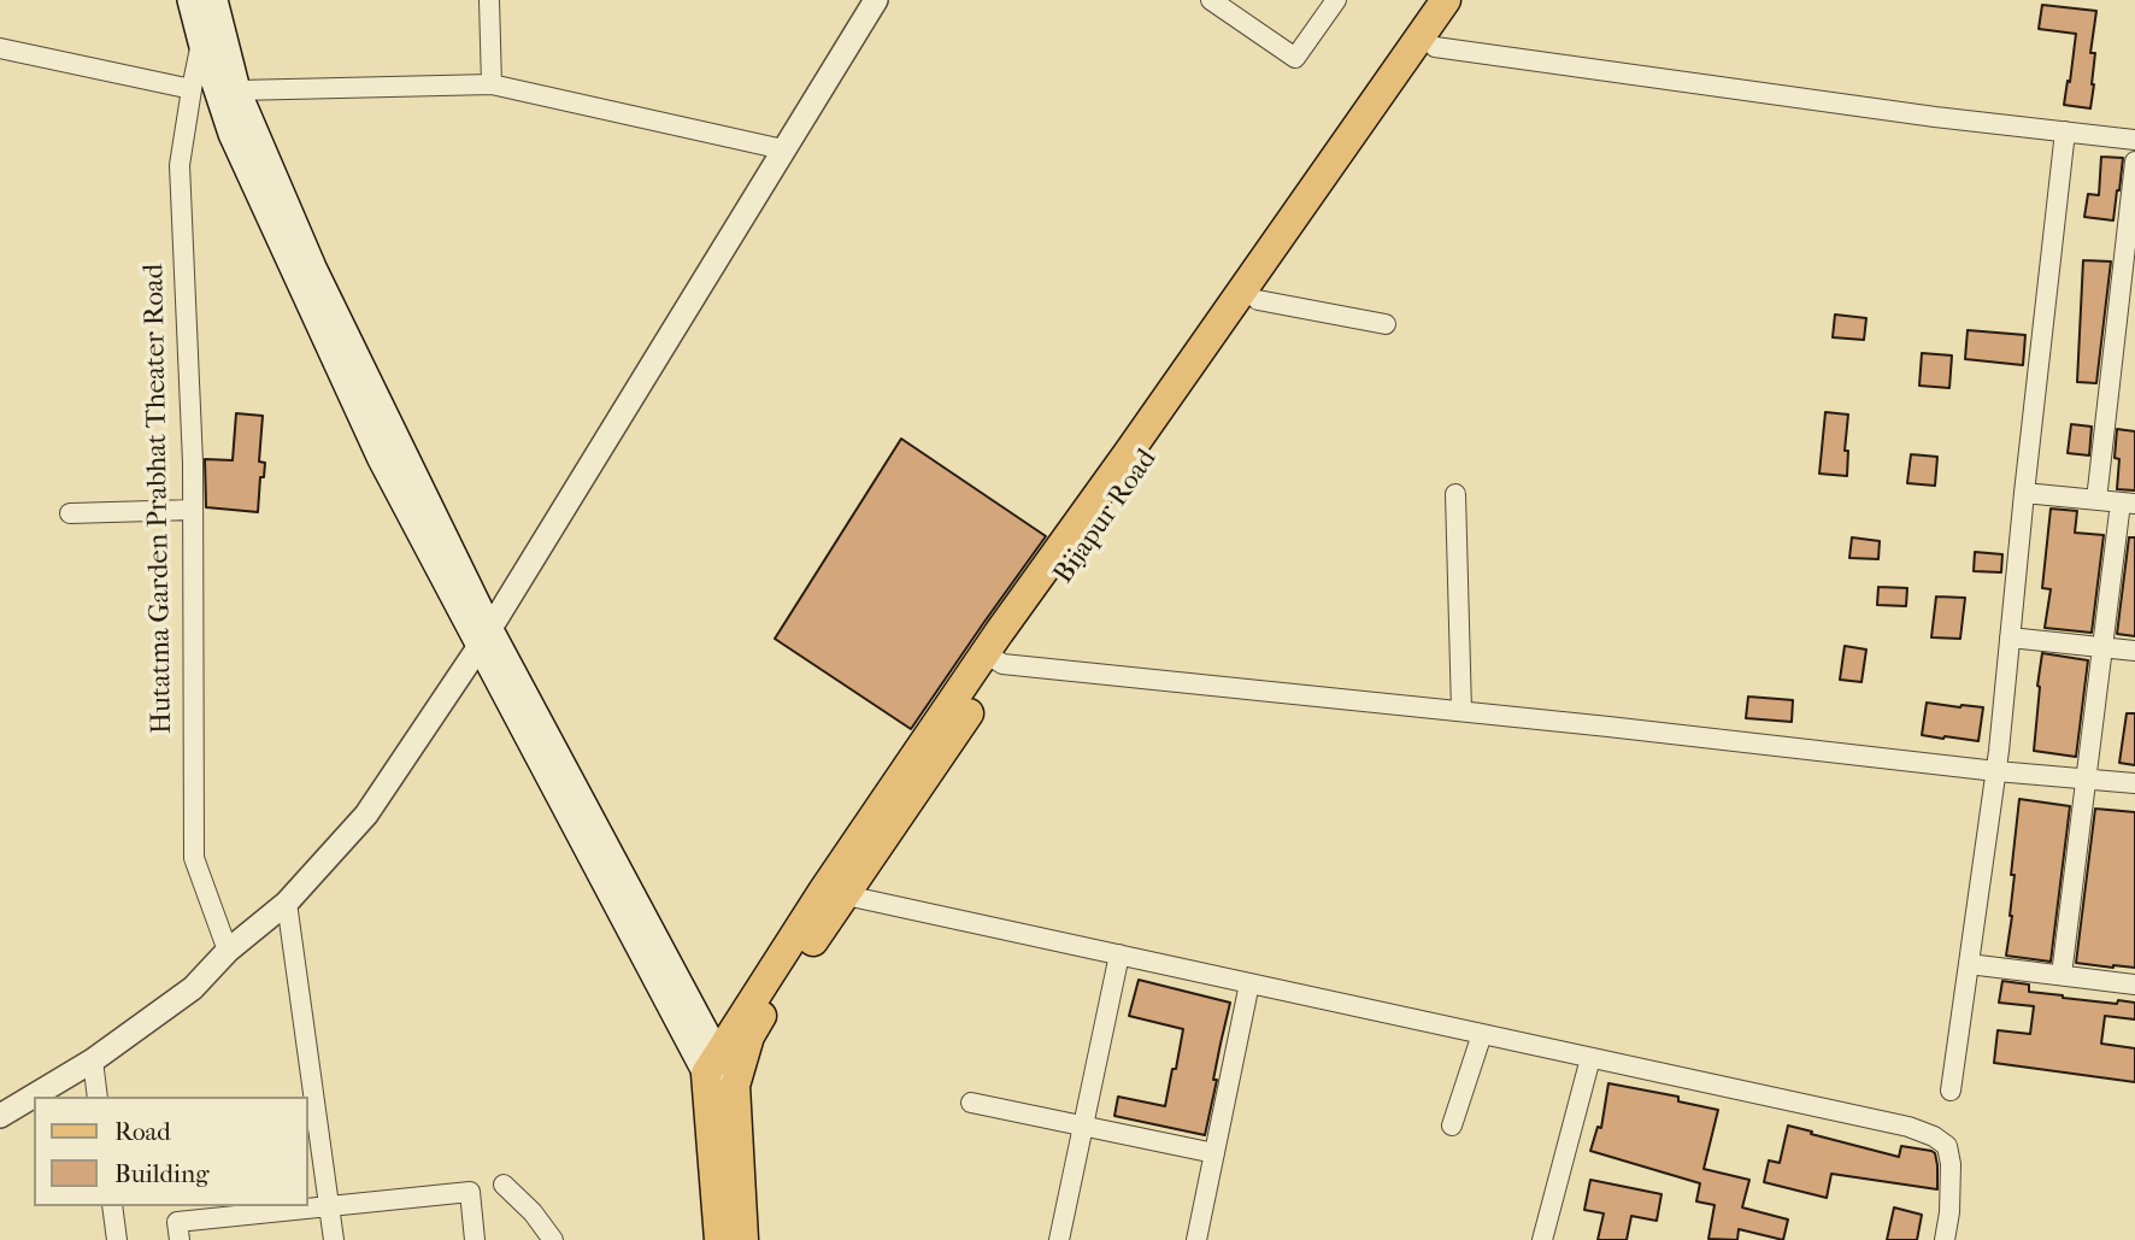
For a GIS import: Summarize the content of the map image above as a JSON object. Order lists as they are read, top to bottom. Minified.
{"streets":{"main road":["Bijapur Road"],"street":["Hutatma Garden Prabhat Theater Road"]},"legend":["Road","Building"]}
